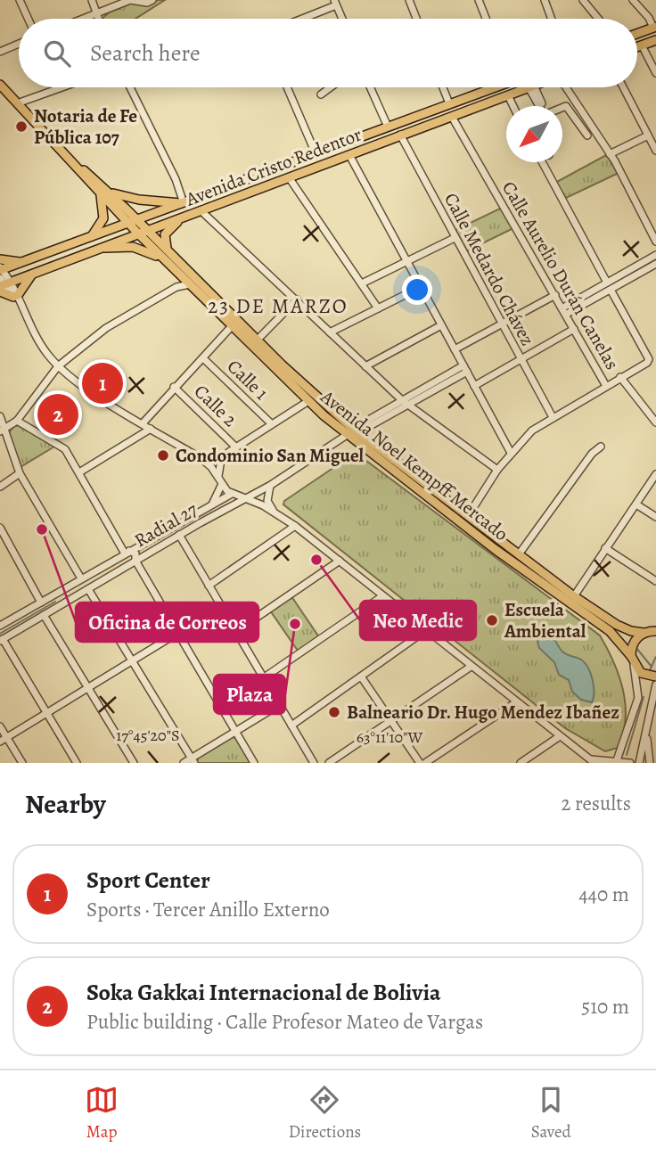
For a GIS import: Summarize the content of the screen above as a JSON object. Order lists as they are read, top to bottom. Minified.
{"streets":{"main road":["Avenida Cristo Redentor","Avenida Noel Kempff Mercado"],"street":["Calle Medardo Chávez","Calle Aurelio Durán Canelas","Calle 1","Calle 2","Radial 27"]},"crossings":[["Avenida Cristo Redentor","Calle Medardo Chávez"],["Avenida Cristo Redentor","Calle Aurelio Durán Canelas"],["Avenida Cristo Redentor","Avenida Noel Kempff Mercado"],["Avenida Noel Kempff Mercado","Radial 27"]],"districts":["23 DE MARZO"],"places":["Notaria de Fe Pública 107","Condominio San Miguel","Oficina de Correos","Neo Medic","Escuela Ambiental","Plaza","Balneario Dr. Hugo Mendez Ibañez"],"north":"bottom left","page":{"search":"Search here","pins":["1","2"],"heading":["Nearby","2 results"],"list":[{"mark":"1","name":"Sport Center","note":"Sports · Tercer Anillo Externo","value":"440 m"},{"mark":"2","name":"Soka Gakkai Internacional de Bolivia","note":"Public building · Calle Profesor Mateo de Vargas","value":"510 m"}],"nav":["Map","Directions","Saved"]},"coordinates":["17°45'20\"S","63°11'10\"W"]}
